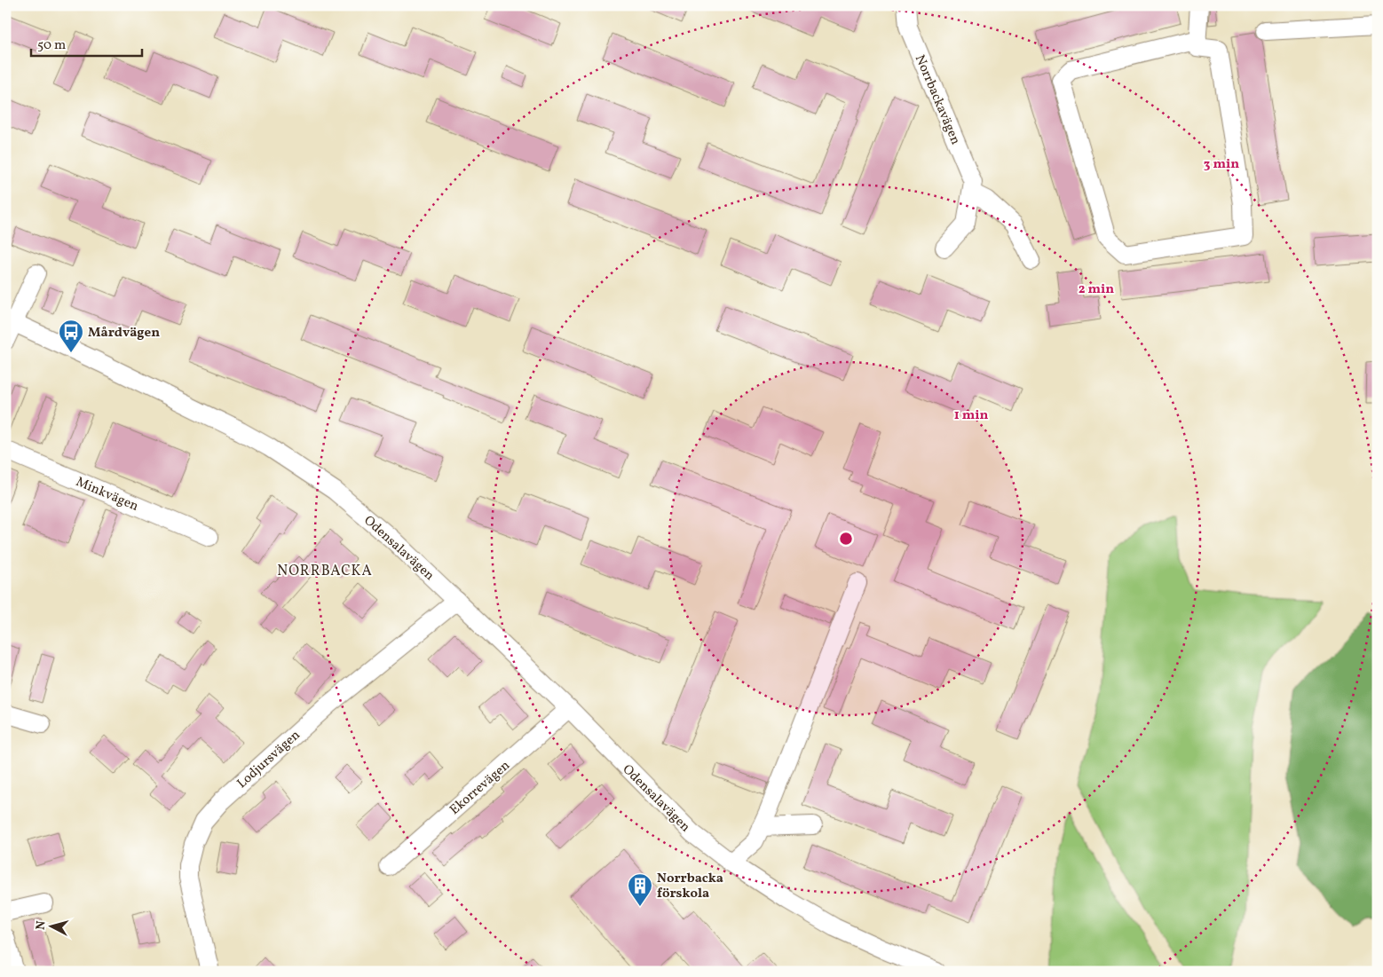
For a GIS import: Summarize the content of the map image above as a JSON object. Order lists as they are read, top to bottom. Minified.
{"streets":{"street":["Norrbackavägen","Minkvägen","Odensalavägen","Lodjursvägen","Ekorrevägen"]},"crossings":[["Odensalavägen","Lodjursvägen"],["Odensalavägen","Ekorrevägen"]],"districts":["NORRBACKA"],"places":{"bus stop":["Mårdvägen"],"building":["Norrbacka förskola"]},"scale_bar":"50 m","north":"left","rings":["3 min","2 min","1 min"]}
